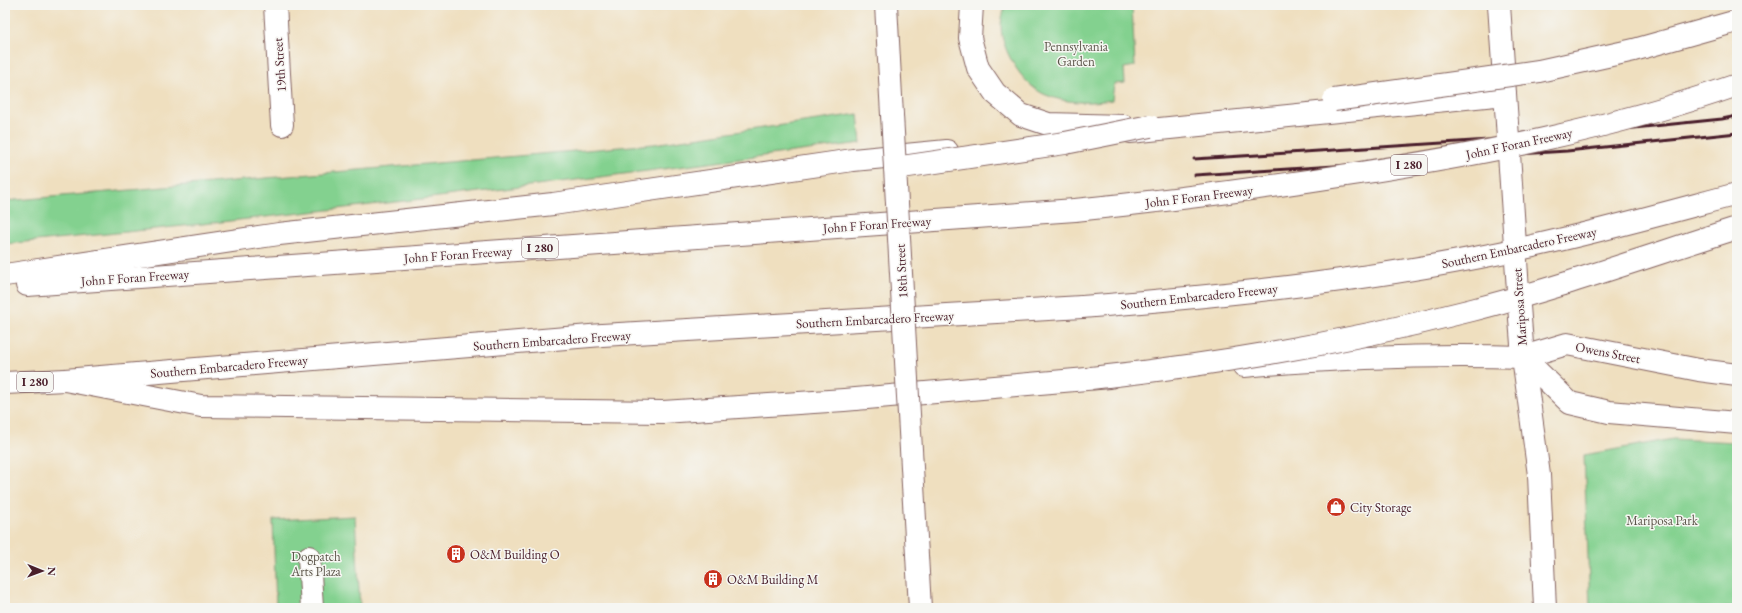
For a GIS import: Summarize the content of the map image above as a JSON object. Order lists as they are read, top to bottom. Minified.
{"streets":{"main road":["19th Street","John F Foran Freeway","I 280","Southern Embarcadero Freeway","18th Street","Mariposa Street","Owens Street"]},"crossings":[["Southern Embarcadero Freeway","Owens Street"],["Mariposa Street","Owens Street"]],"parks":["Pennsylvania Garden","Mariposa Park","Dogpatch Arts Plaza"],"places":{"shop":["City Storage"],"building":["O&M Building O","O&M Building M"]},"north":"right"}
